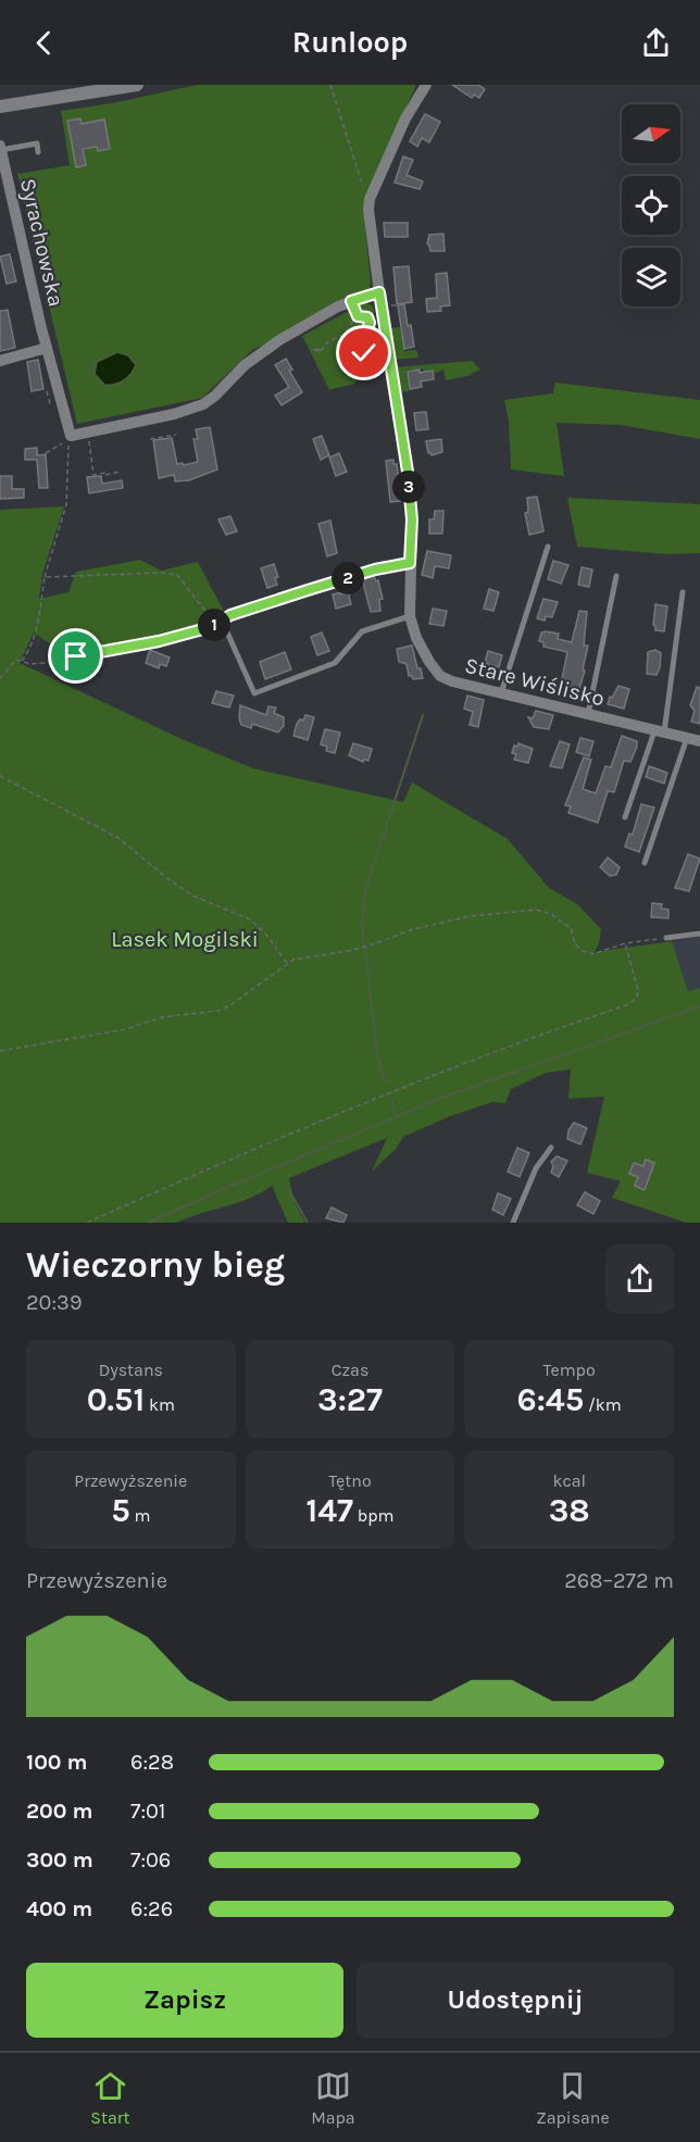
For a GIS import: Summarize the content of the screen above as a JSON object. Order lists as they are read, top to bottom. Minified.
{"streets":{"street":["Syrachowska","Stare Wiślisko"]},"parks":["Lasek Mogilski"],"north":"right","page":{"header":"Runloop","pins":["3","2","1"],"heading":["Wieczorny bieg","20:39"],"stats":[["Dystans","0.51 km"],["Czas","3:27"],["Tempo","6:45 /km"],["Przewyższenie","5 m"],["Tętno","147 bpm"],["kcal","38"]],"chart":["Przewyższenie","268–272 m"],"list":[{"name":"100 m","note":"6:28"},{"name":"200 m","note":"7:01"},{"name":"300 m","note":"7:06"},{"name":"400 m","note":"6:26"}],"buttons":["Zapisz","Udostępnij"],"tabs":["Start","Mapa","Zapisane"]}}
